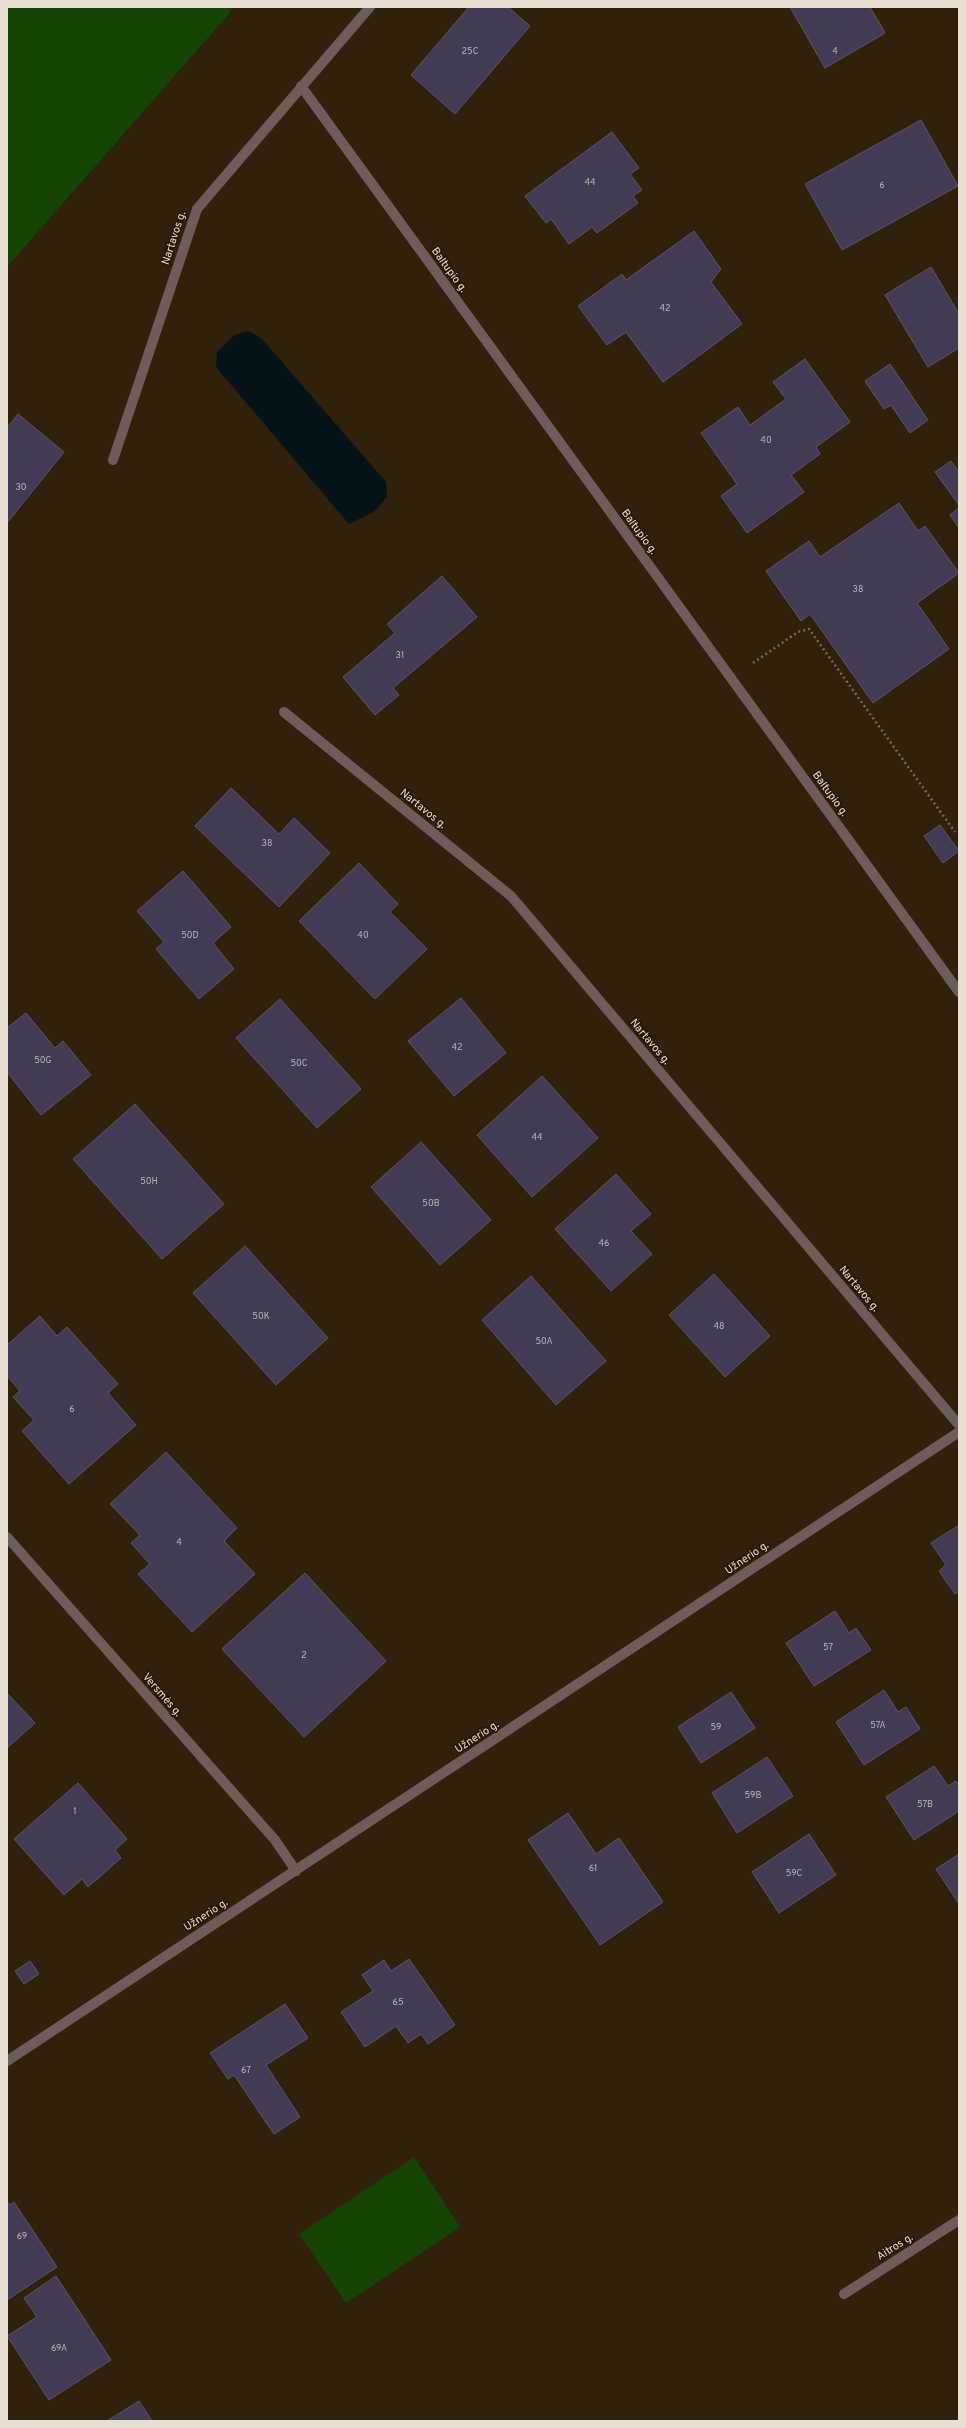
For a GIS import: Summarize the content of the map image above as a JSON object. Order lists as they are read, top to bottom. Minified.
{"streets":{"street":["Nartavos g.","Baltupio g.","Užnerio g.","Versmės g.","Aitros g."]},"crossings":[["Nartavos g.","Baltupio g."],["Užnerio g.","Versmės g."]],"house_numbers":["25C","4","44","6","42","40","30","38","31","38","50D","40","42","50G","50C","44","50H","50B","46","50K","48","50A","6","4","57","2","57A","59","59B","57B","1","61","59C","65","67","69","69A"]}
